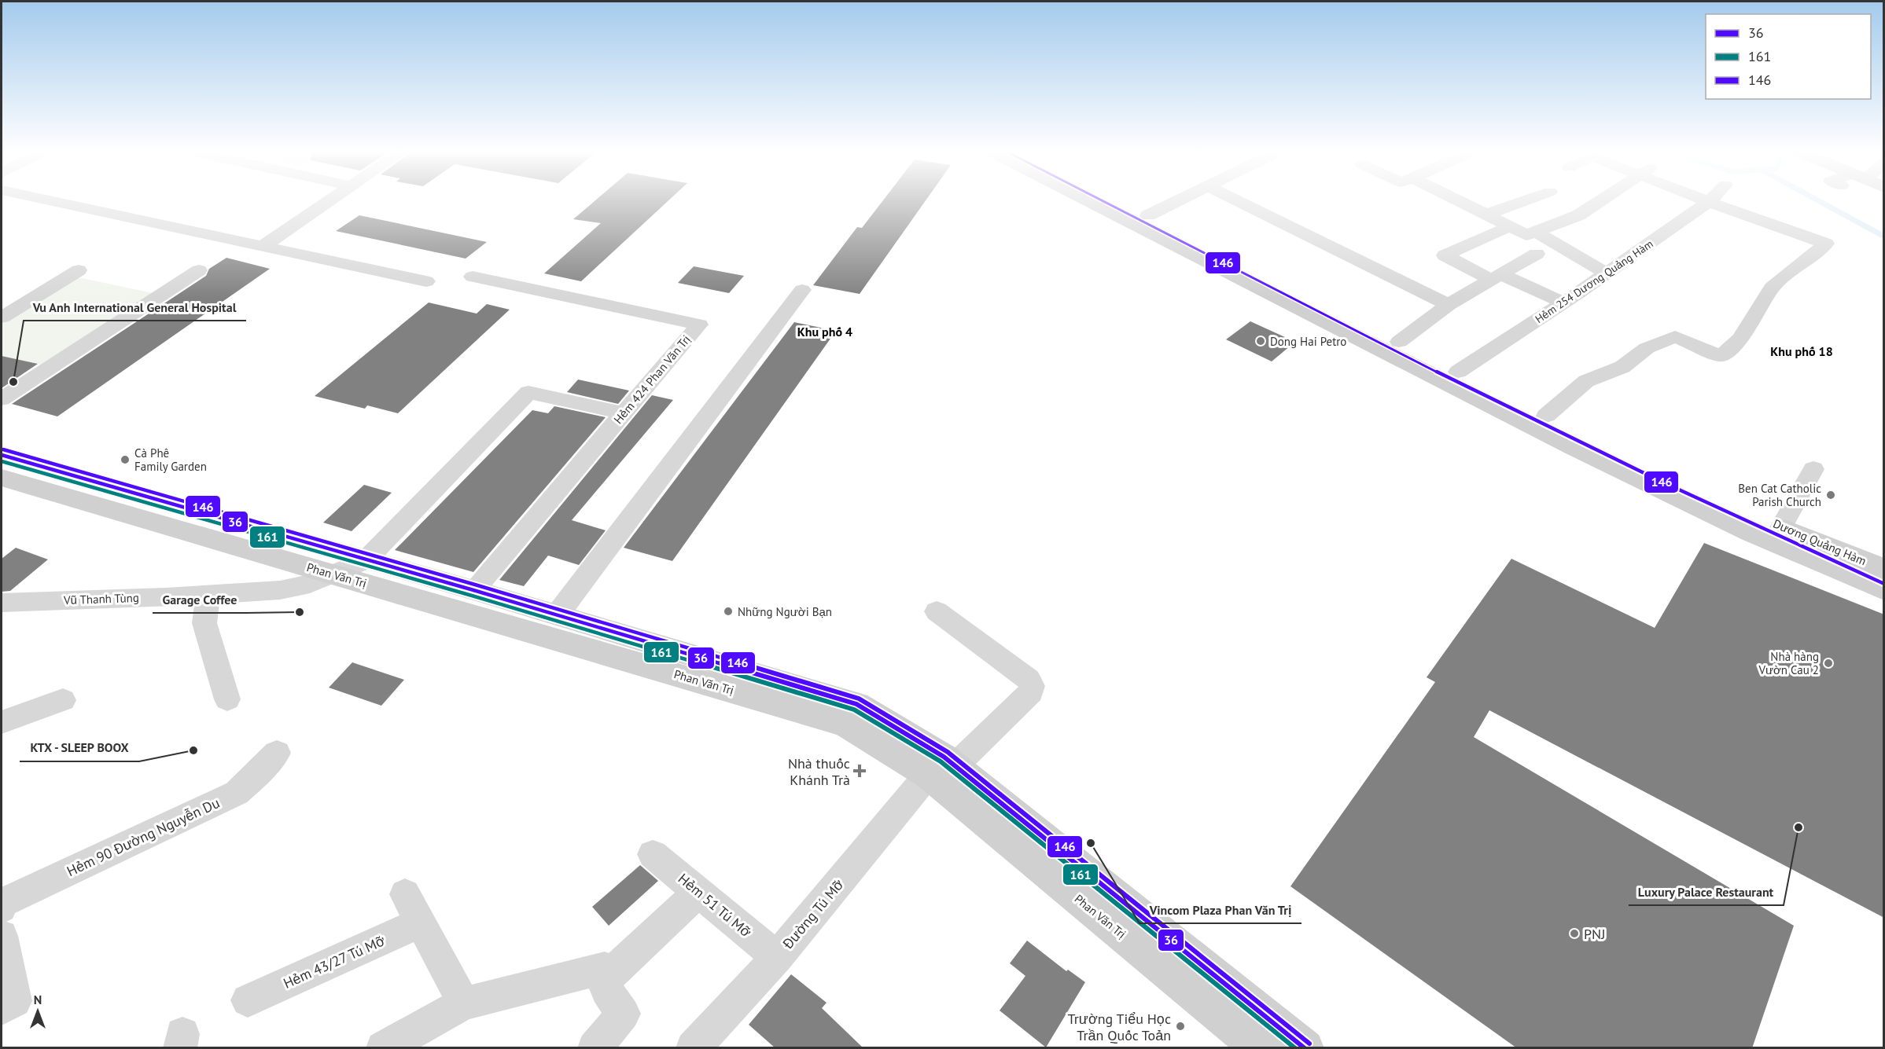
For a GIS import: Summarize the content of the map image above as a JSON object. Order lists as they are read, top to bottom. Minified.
{"streets":{"street":["Hẻm 254 Dương Quảng Hàm","Hẻm 424 Phan Văn Trị","Dương Quảng Hàm","Phan Văn Trị","Vũ Thanh Tùng","Hẻm 90 Đường Nguyễn Du","Hẻm 51 Tú Mỡ","Đường Tú Mỡ","Hẻm 43/27 Tú Mỡ"]},"crossings":[["Hẻm 254 Dương Quảng Hàm","Dương Quảng Hàm"],["Hẻm 424 Phan Văn Trị","Phan Văn Trị"],["Phan Văn Trị","Vũ Thanh Tùng"],["Hẻm 51 Tú Mỡ","Đường Tú Mỡ"]],"districts":["Khu phố 4","Khu phố 18"],"places":{"other":["Dong Hai Petro","Vu Anh International General Hospital","Cà Phê Family Garden","Ben Cat Catholic Parish Church","Những Người Bạn","Garage Coffee","Nhà hàng Vườn Cau 2","KTX - SLEEP BOOX","Luxury Palace Restaurant","Vincom Plaza Phan Văn Trị","PNJ","Trường Tiểu Học Trần Quốc Toản"],"health":["Nhà thuốc Khánh Trà"]},"lines":["transit line 146","transit line 36","transit line 161"],"legend":["36","161","146"],"north":"top"}
